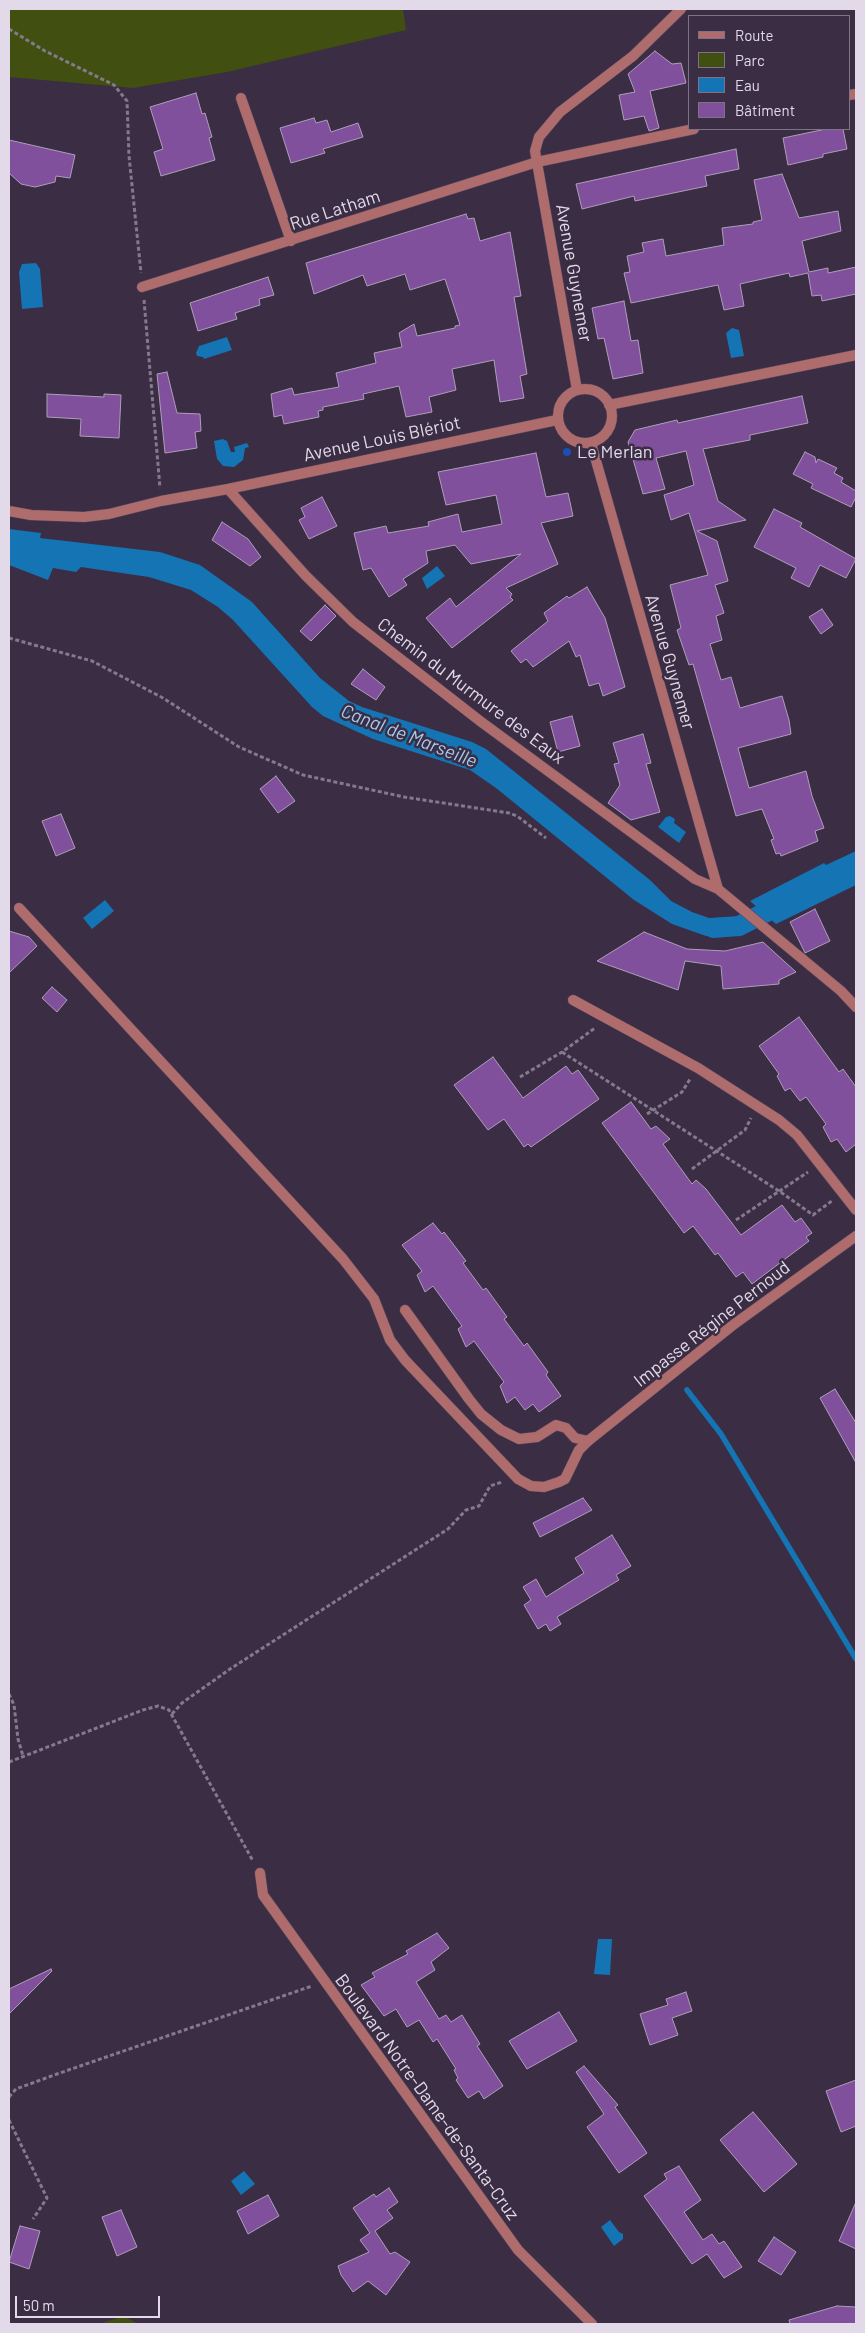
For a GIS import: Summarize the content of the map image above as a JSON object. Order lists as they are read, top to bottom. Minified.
{"streets":{"street":["Rue Latham","Avenue Guynemer","Avenue Louis Blériot","Chemin du Murmure des Eaux","Impasse Régine Pernoud","Boulevard Notre-Dame-de-Santa-Cruz"]},"crossings":[["Rue Latham","Avenue Guynemer"],["Avenue Guynemer","Avenue Louis Blériot"],["Avenue Guynemer","Chemin du Murmure des Eaux"],["Avenue Louis Blériot","Chemin du Murmure des Eaux"]],"water":["Canal de Marseille"],"places":["Le Merlan"],"legend":["Route","Parc","Eau","Bâtiment"],"scale_bar":"50 m"}
